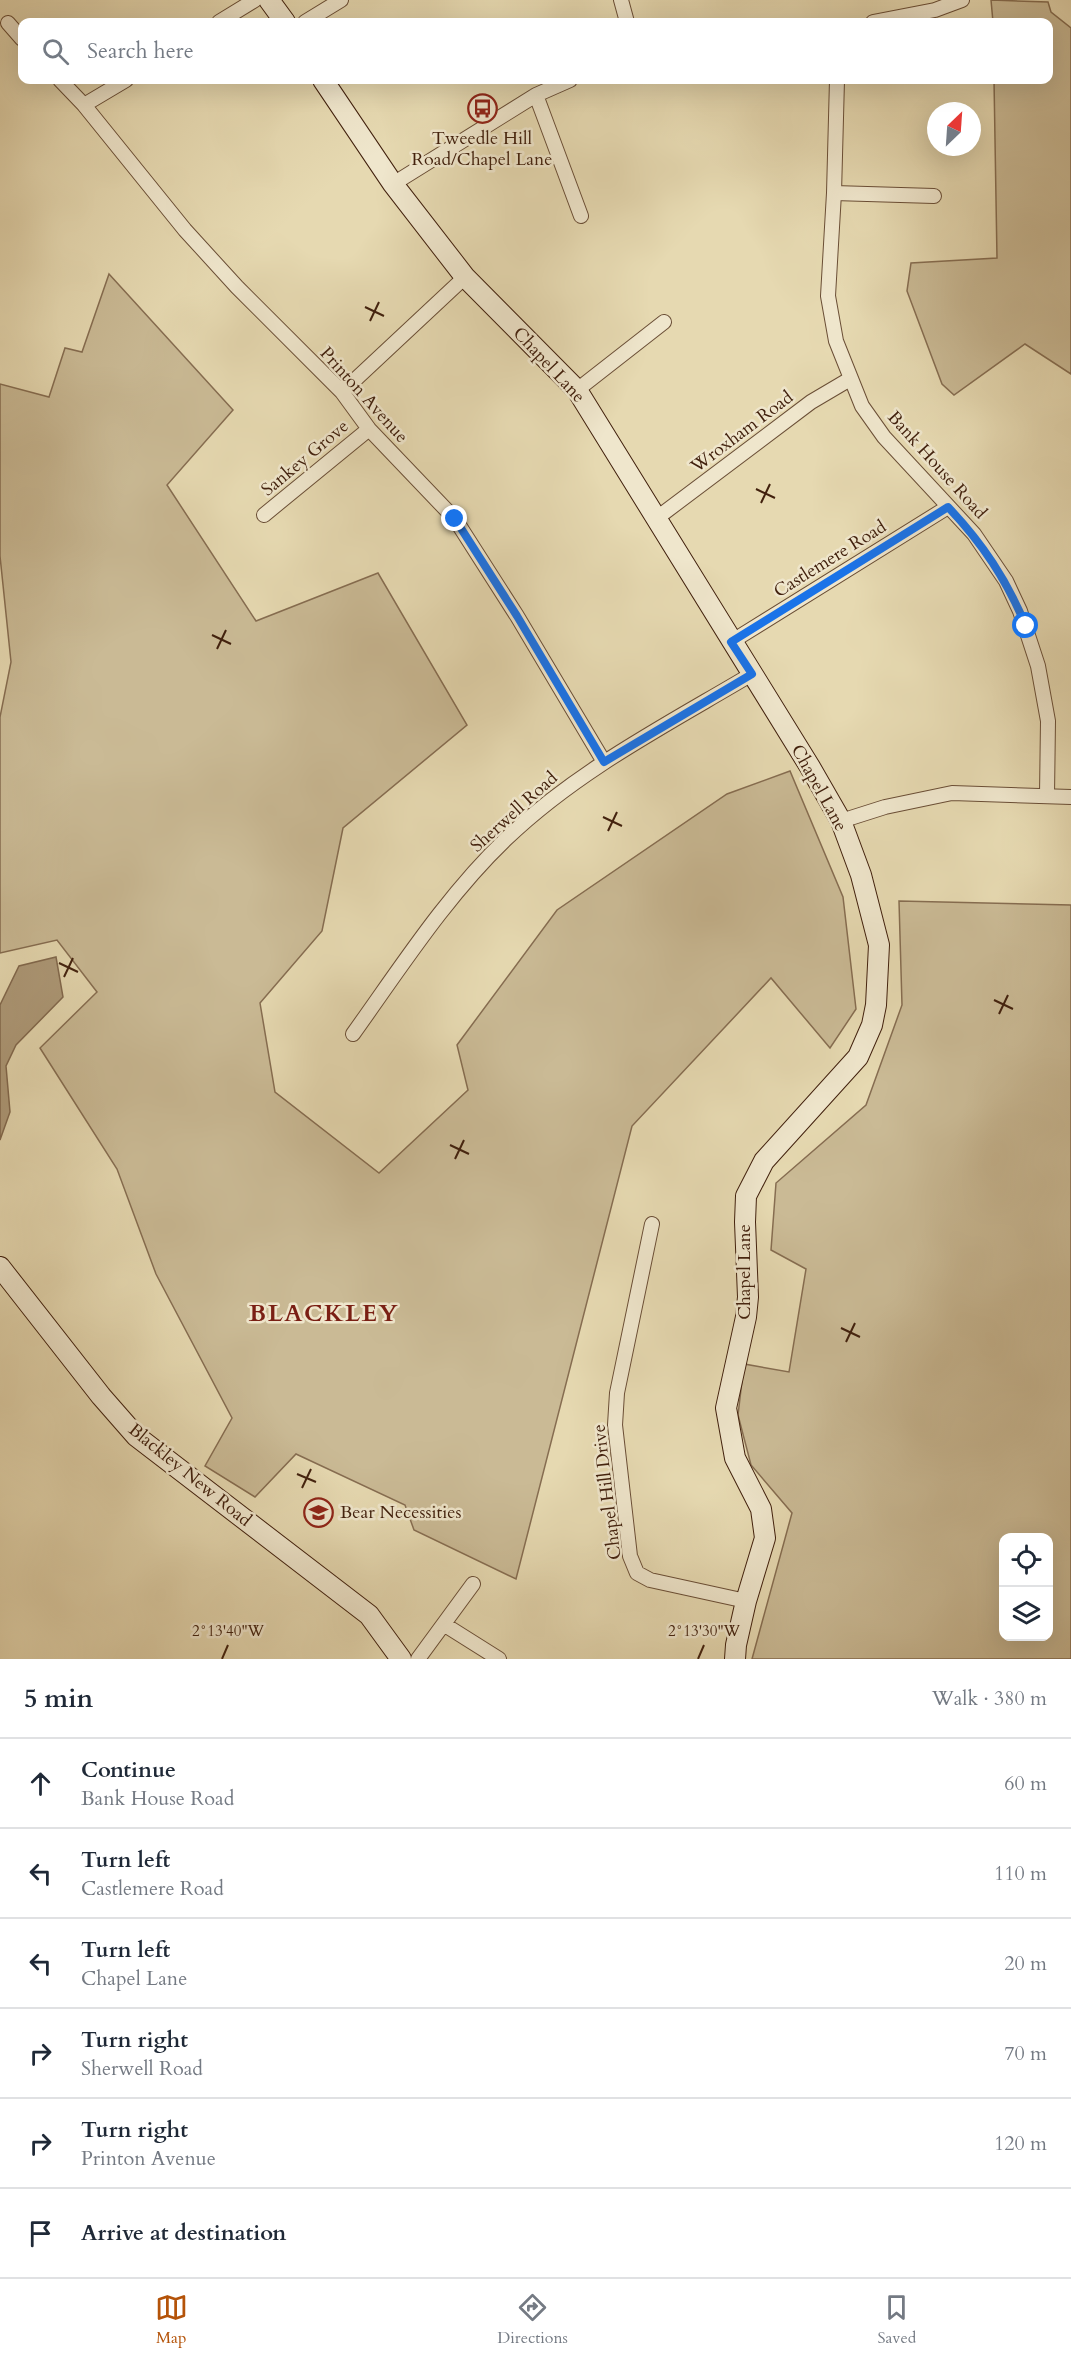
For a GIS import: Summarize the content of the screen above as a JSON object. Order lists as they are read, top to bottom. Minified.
{"streets":{"street":["Chapel Lane","Printon Avenue","Wroxham Road","Sankey Grove","Bank House Road","Castlemere Road","Sherwell Road","Blackley New Road","Chapel Hill Drive"]},"crossings":[["Chapel Lane","Wroxham Road"],["Chapel Lane","Castlemere Road"],["Chapel Lane","Sherwell Road"],["Chapel Lane","Chapel Hill Drive"],["Printon Avenue","Sankey Grove"],["Printon Avenue","Sherwell Road"],["Wroxham Road","Bank House Road"],["Bank House Road","Castlemere Road"]],"districts":["BLACKLEY"],"places":{"bus stop":["Tweedle Hill Road/Chapel Lane"],"school or university":["Bear Necessities"]},"north":"top right","page":{"search":"Search here","heading":["5 min","Walk · 380 m"],"list":[["Continue","Bank House Road","60 m"],["Turn left","Castlemere Road","110 m"],["Turn left","Chapel Lane","20 m"],["Turn right","Sherwell Road","70 m"],["Turn right","Printon Avenue","120 m"],"Arrive at destination"],"nav":["Map","Directions","Saved"]},"coordinates":["2°13'40\"W","2°13'30\"W"]}
